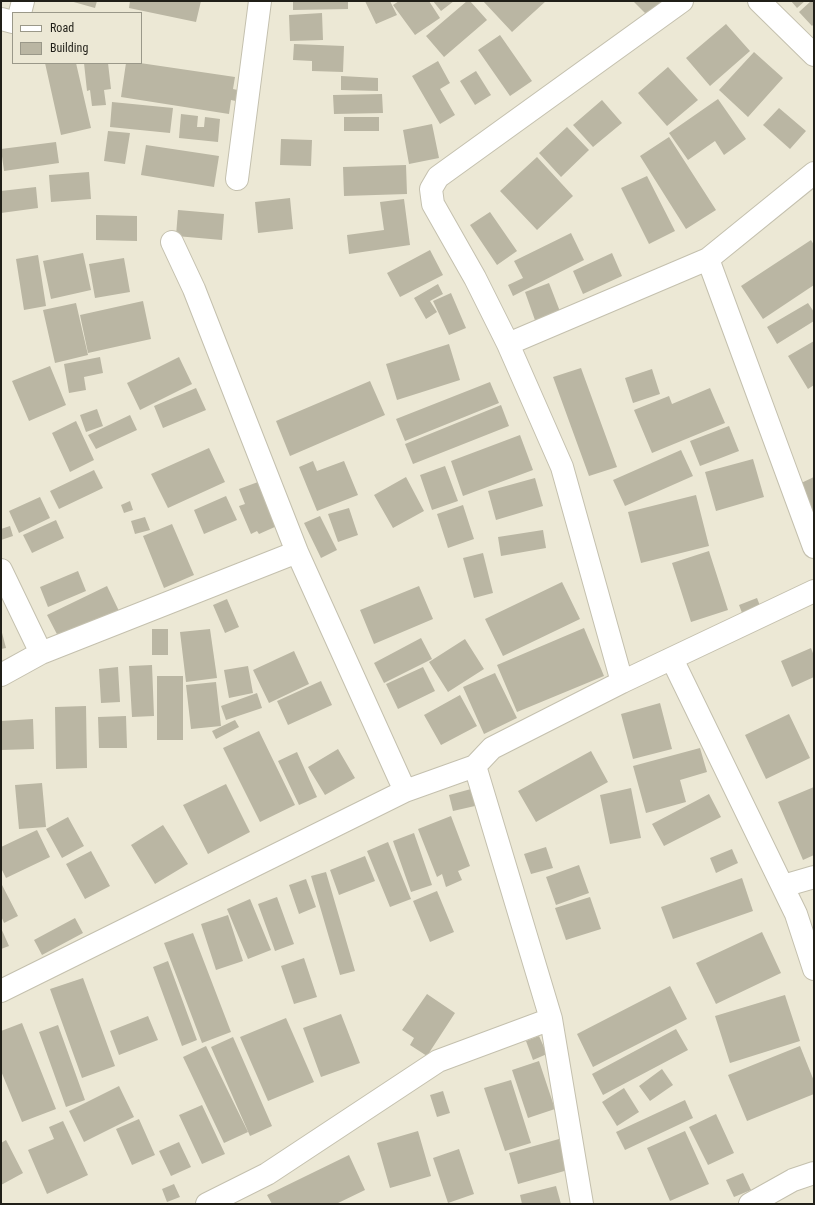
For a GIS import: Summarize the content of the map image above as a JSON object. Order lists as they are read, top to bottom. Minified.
{"legend":["Road","Building"]}
